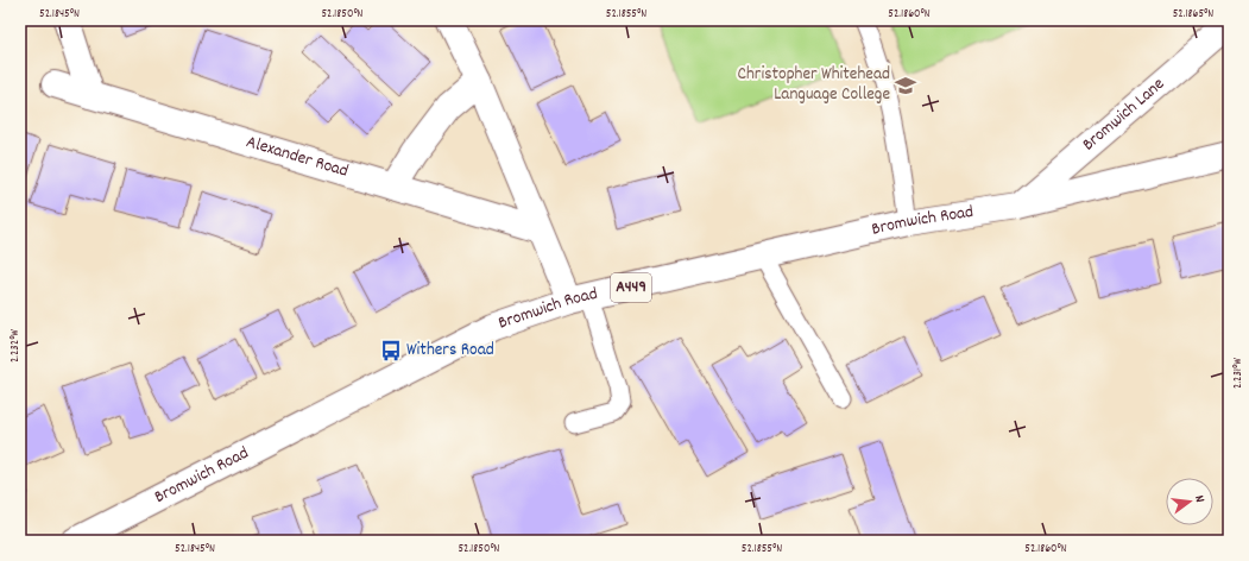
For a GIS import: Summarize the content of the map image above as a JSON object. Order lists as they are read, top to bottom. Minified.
{"streets":{"street":["Bromwich Lane","Alexander Road","Bromwich Road","A449"]},"crossings":[["Bromwich Lane","Bromwich Road"]],"places":{"school or university":["Christopher Whitehead Language College"],"bus stop":["Withers Road"]},"north":"right","coordinates":["52.1845°N","52.1850°N","52.1855°N","52.1860°N","52.1865°N","2.232°W","2.231°W"]}
